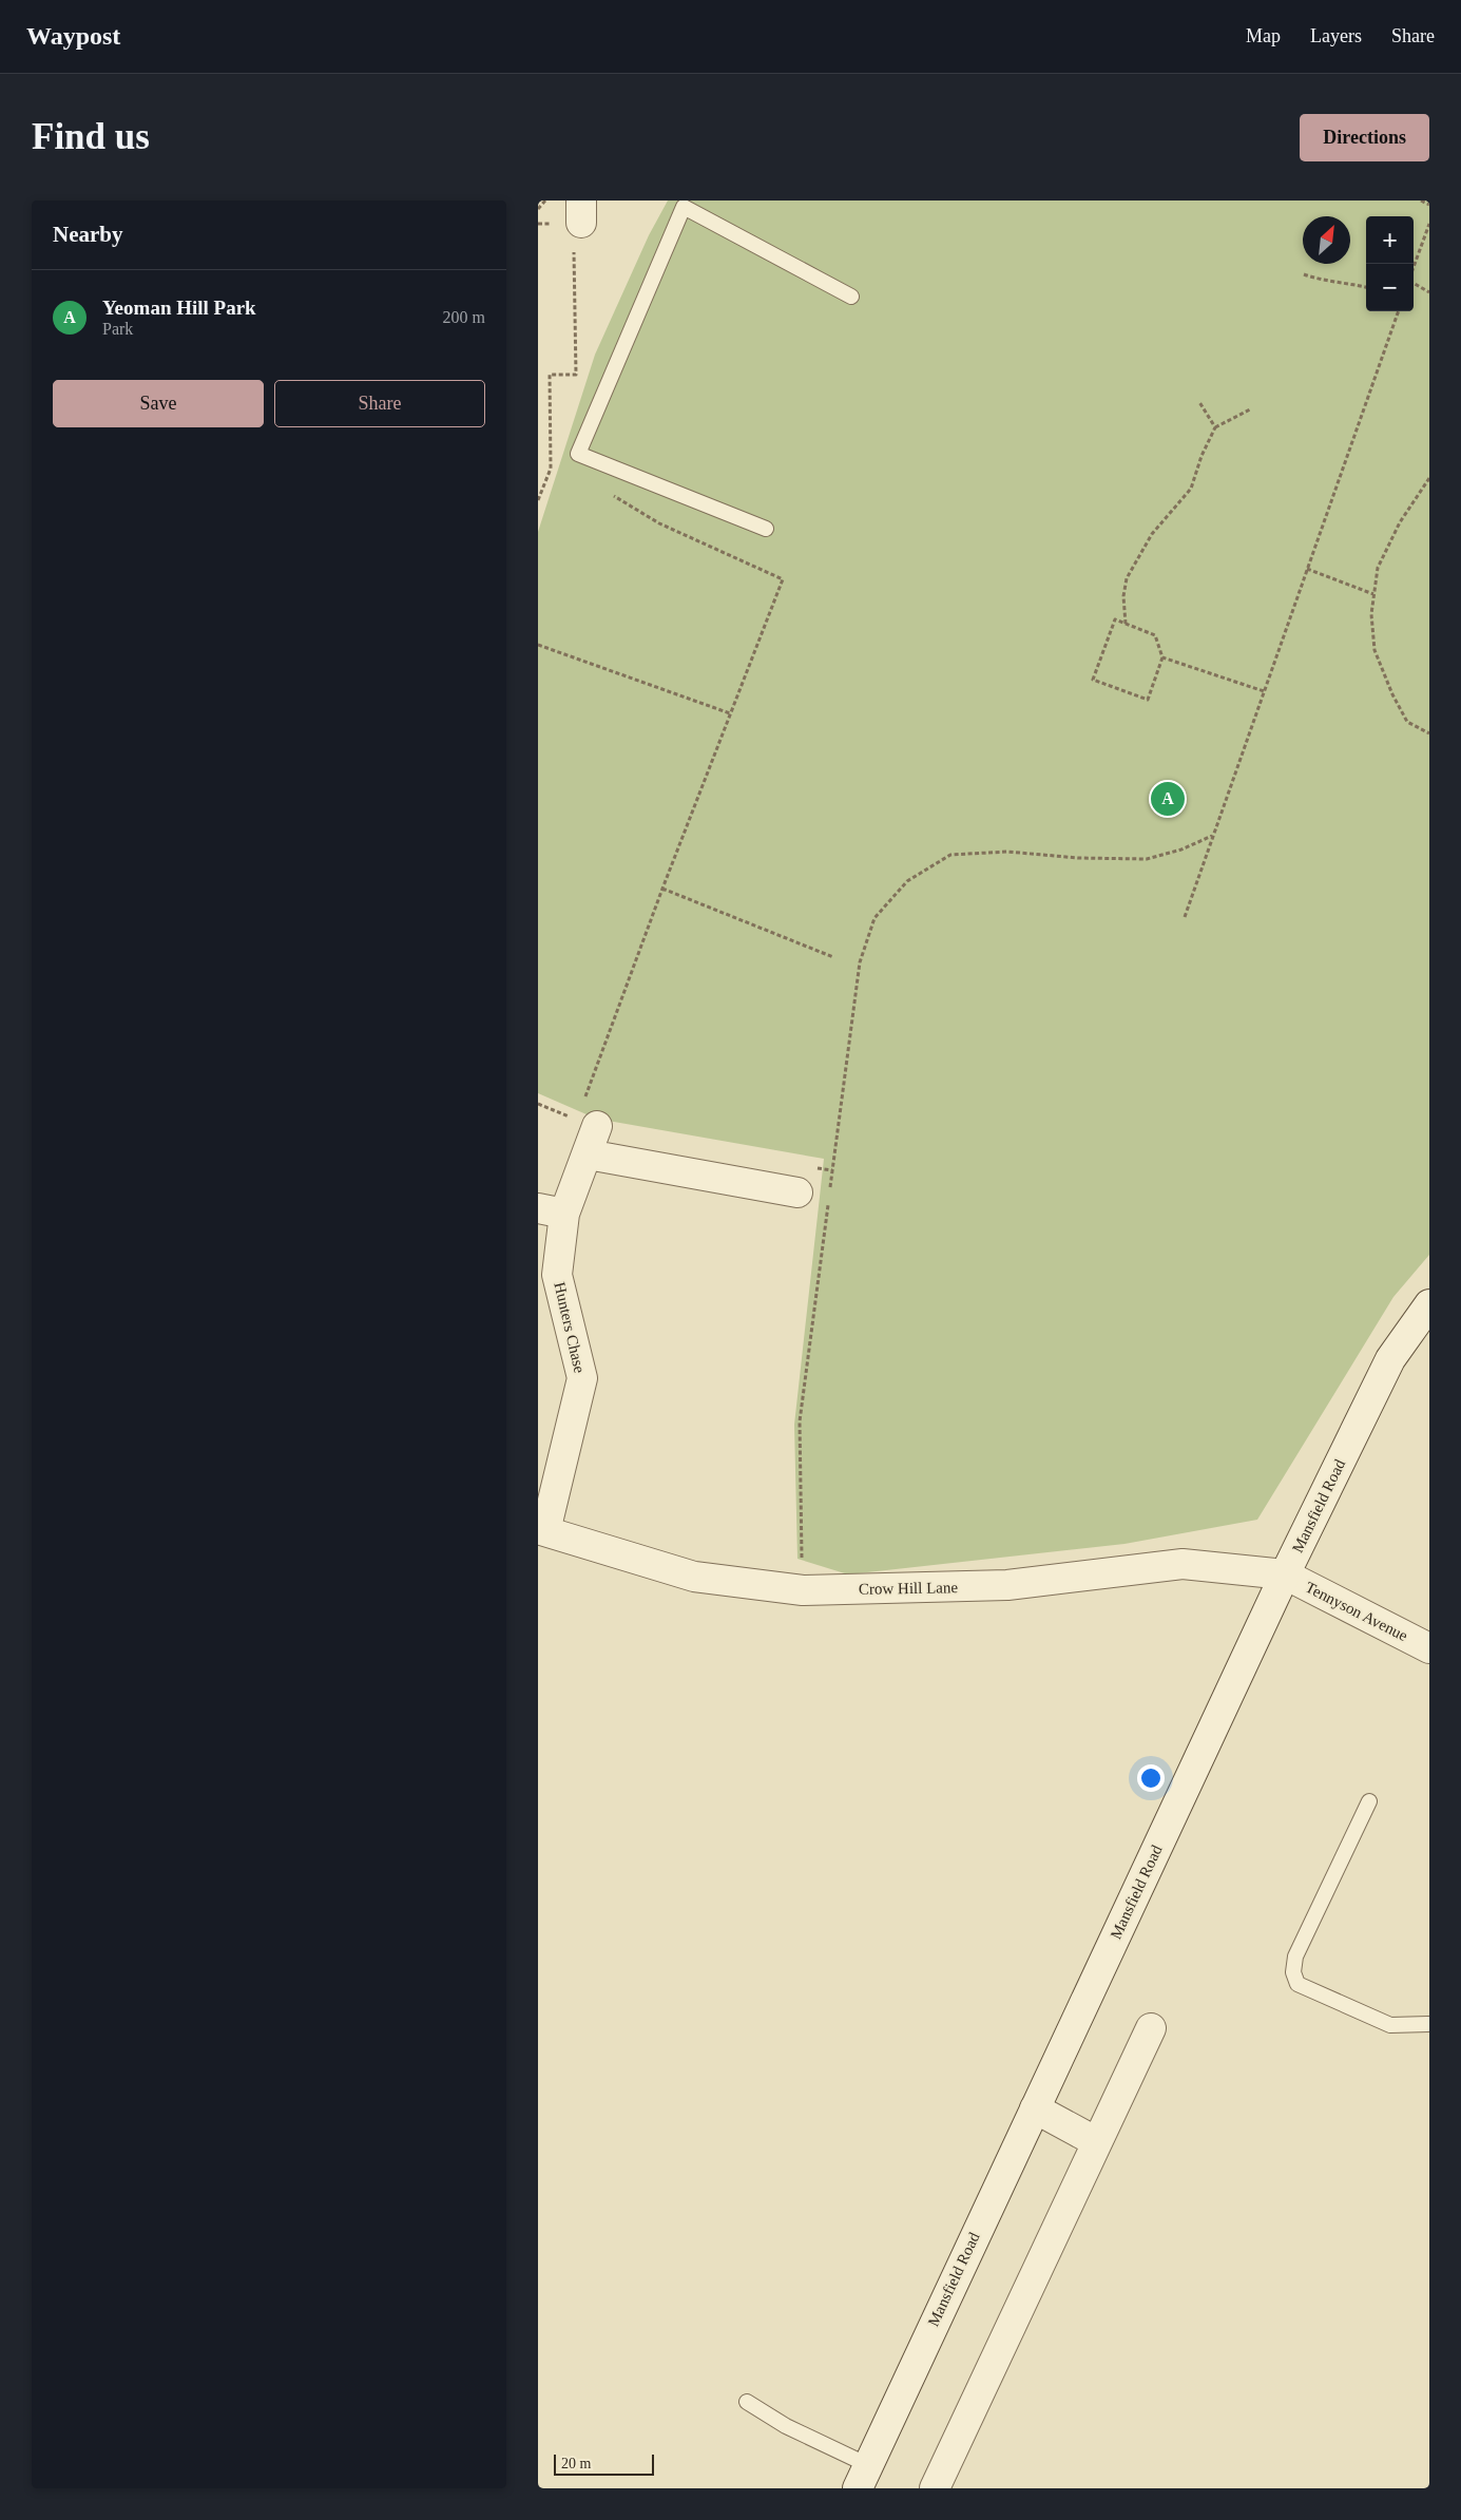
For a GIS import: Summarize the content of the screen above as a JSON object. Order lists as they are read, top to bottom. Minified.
{"streets":{"street":["Hunters Chase","Mansfield Road","Crow Hill Lane","Tennyson Avenue"]},"crossings":[["Hunters Chase","Crow Hill Lane"],["Mansfield Road","Crow Hill Lane"],["Mansfield Road","Tennyson Avenue"],["Crow Hill Lane","Tennyson Avenue"]],"scale_bar":"20 m","north":"top right","page":{"header":"Waypost","nav":["Map","Layers","Share"],"buttons":["Directions",["Save","Share"]],"title":"Find us","heading":"Nearby","map_buttons":["+","−"],"list":[{"mark":"A","name":"Yeoman Hill Park","note":"Park","value":"200 m"}],"pins":"A","scale":"20 m"}}
